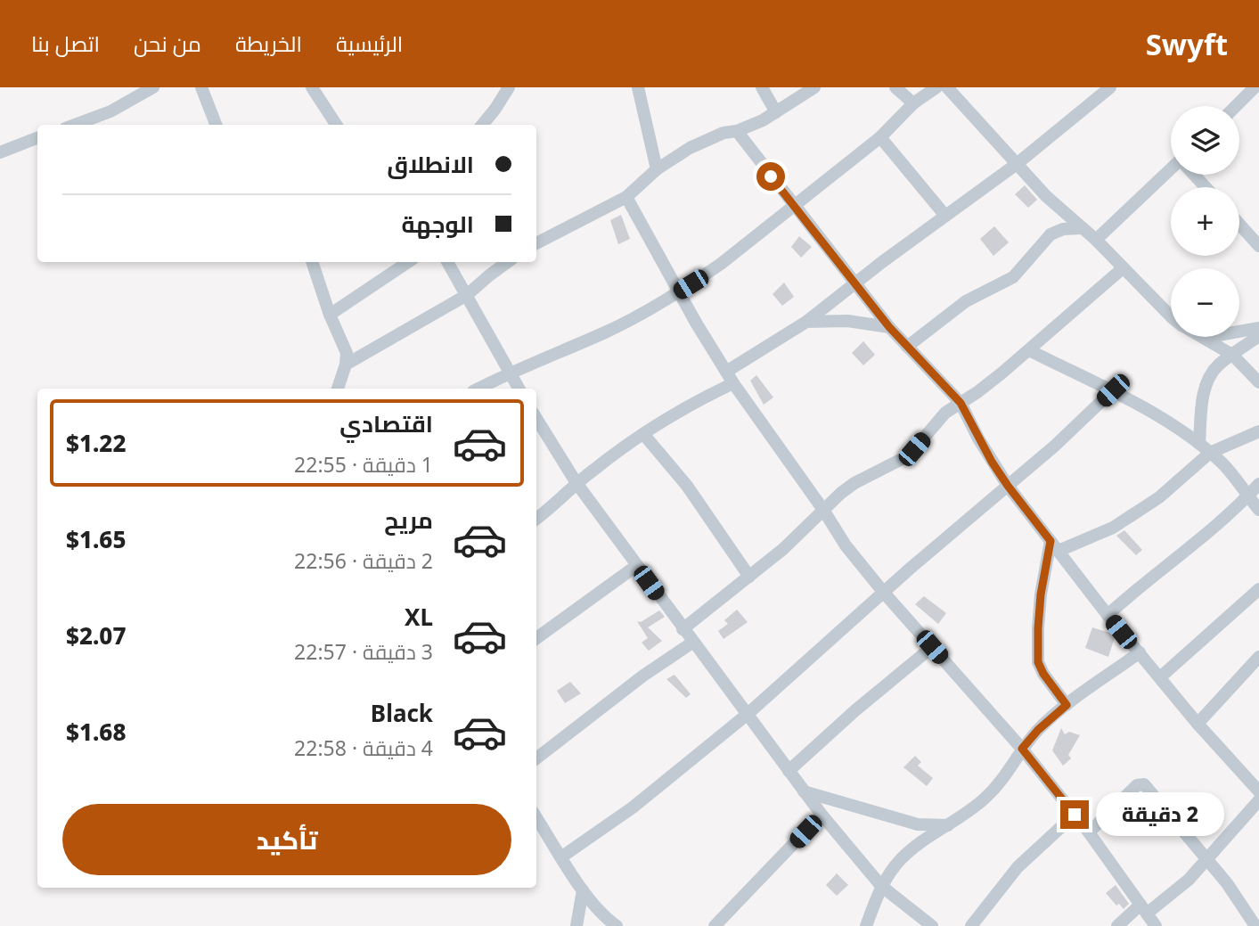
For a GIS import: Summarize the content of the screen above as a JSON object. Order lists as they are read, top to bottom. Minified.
{"page":{"header":"Swyft","nav":["الرئيسية","الخريطة","من نحن","اتصل بنا"],"map_buttons":["+","−"],"banner":["الانطلاق","الوجهة"],"list":[{"name":"اقتصادي","note":"1 دقيقة · 22:55","value":"$1.22"},{"name":"مريح","note":"2 دقيقة · 22:56","value":"$1.65"},{"name":"XL","note":"3 دقيقة · 22:57","value":"$2.07"},{"name":"Black","note":"4 دقيقة · 22:58","value":"$1.68"}],"buttons":"تأكيد","bubble":"2 دقيقة"}}
